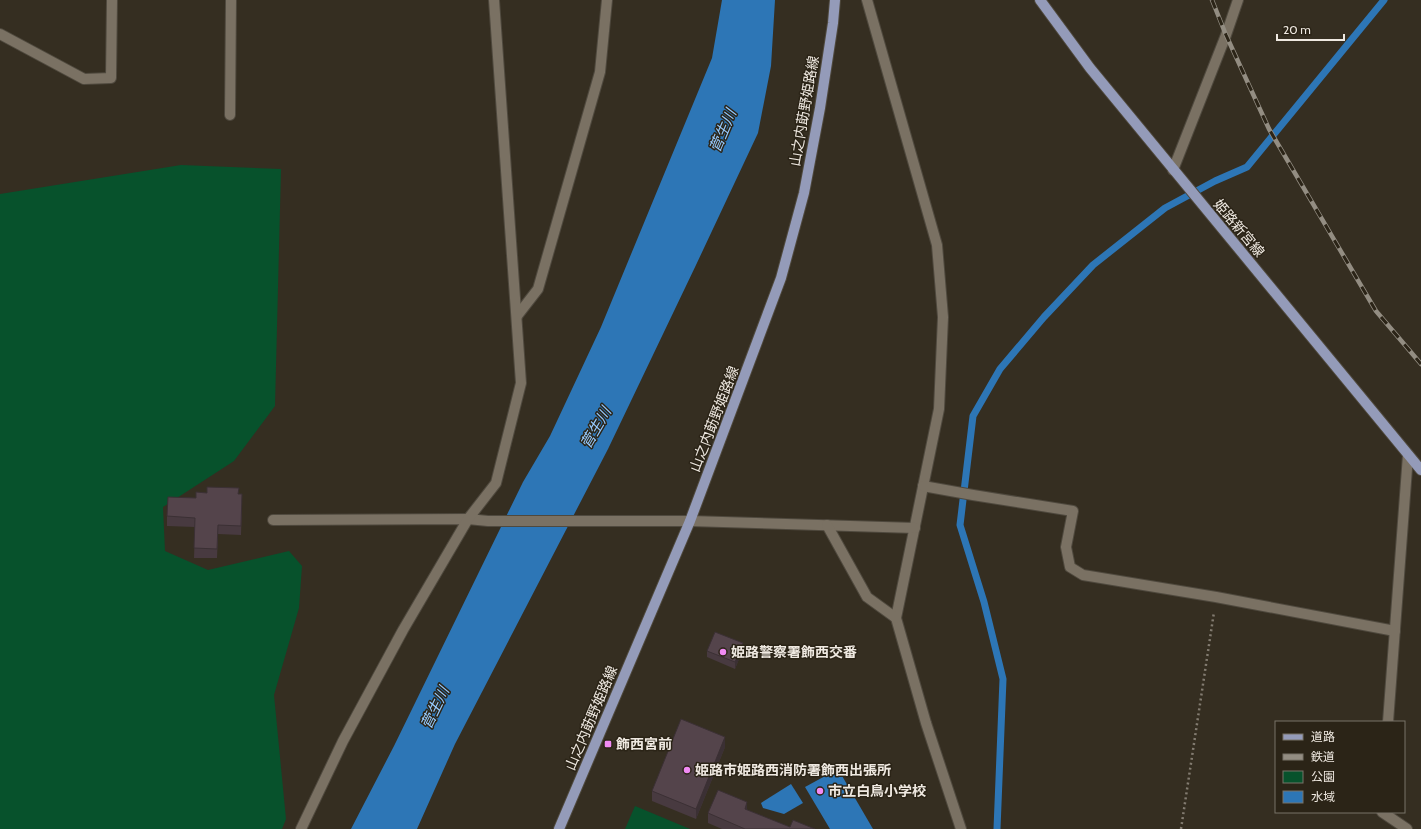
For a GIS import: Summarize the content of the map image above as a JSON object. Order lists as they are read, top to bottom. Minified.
{"streets":{"main road":["山之内莇野姫路線","姫路新宮線"]},"water":["菅生川"],"places":{"other":["姫路警察署飾西交番","姫路市姫路西消防署飾西出張所","市立白鳥小学校"],"transit":["飾西宮前"]},"legend":["道路","鉄道","公園","水域"],"scale_bar":"20 m"}
